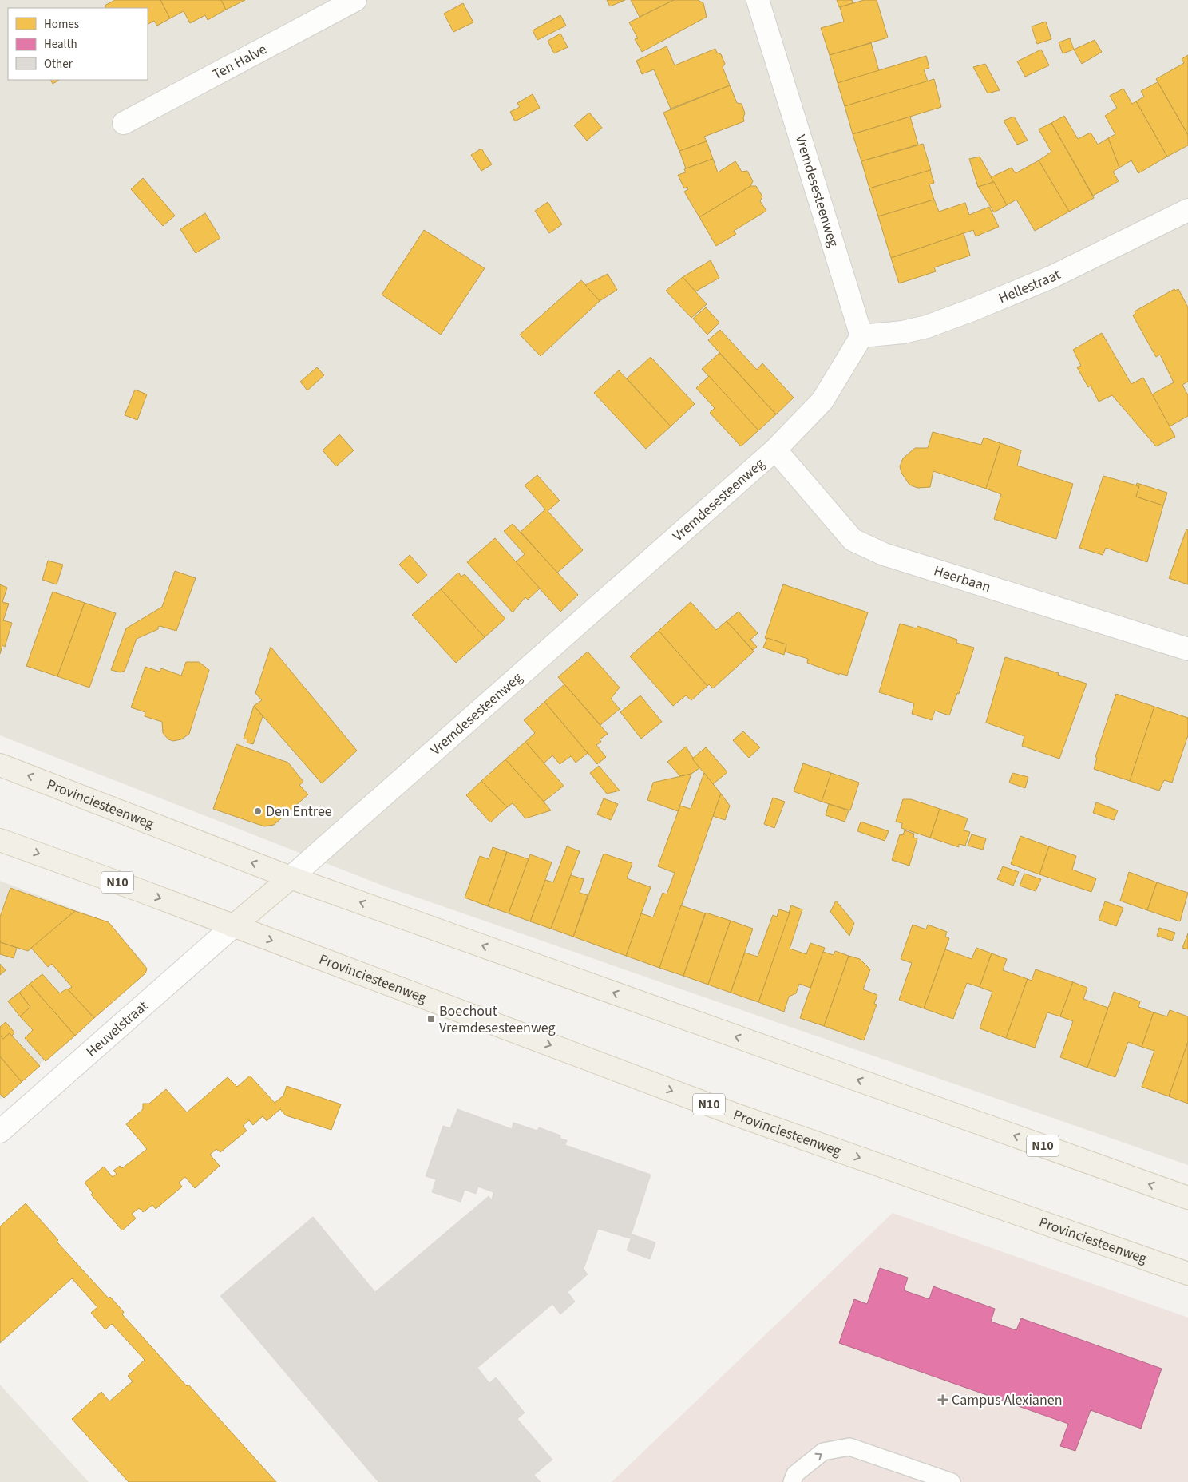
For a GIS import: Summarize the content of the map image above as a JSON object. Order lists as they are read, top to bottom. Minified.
{"streets":{"main road":["Provinciesteenweg","N10"],"street":["Ten Halve","Vremdesesteenweg","Hellestraat","Heerbaan","Heuvelstraat"]},"crossings":[["Vremdesesteenweg","Hellestraat"],["Vremdesesteenweg","Heerbaan"],["Vremdesesteenweg","Provinciesteenweg"],["Provinciesteenweg","Heuvelstraat"]],"places":{"other":["Den Entree"],"transit":["Boechout Vremdesesteenweg"],"health":["Campus Alexianen"]},"legend":["Homes","Health","Other"]}
